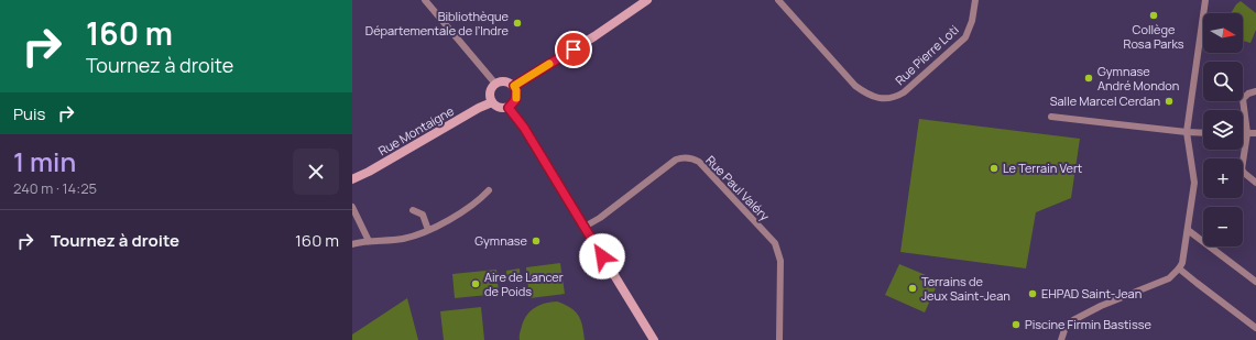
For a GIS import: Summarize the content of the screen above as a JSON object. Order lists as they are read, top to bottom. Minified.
{"streets":{"street":["Rue Pierre Loti","Rue Montaigne","Rue Paul Valéry"]},"places":["Collège Rosa Parks","Bibliothèque Départementale de l’Indre","Gymnase André Mondon","Salle Marcel Cerdan","Le Terrain Vert","Gymnase","Aire de Lancer de Poids","Terrains de Jeux Saint-Jean","EHPAD Saint-Jean","Piscine Firmin Bastisse"],"north":"right","page":{"turn":["160 m","Tournez à droite"],"map_buttons":["+","−"],"then":"Puis","heading":["1 min","240 m · 14:25"],"list":[{"name":"Tournez à droite","value":"160 m"}]}}
